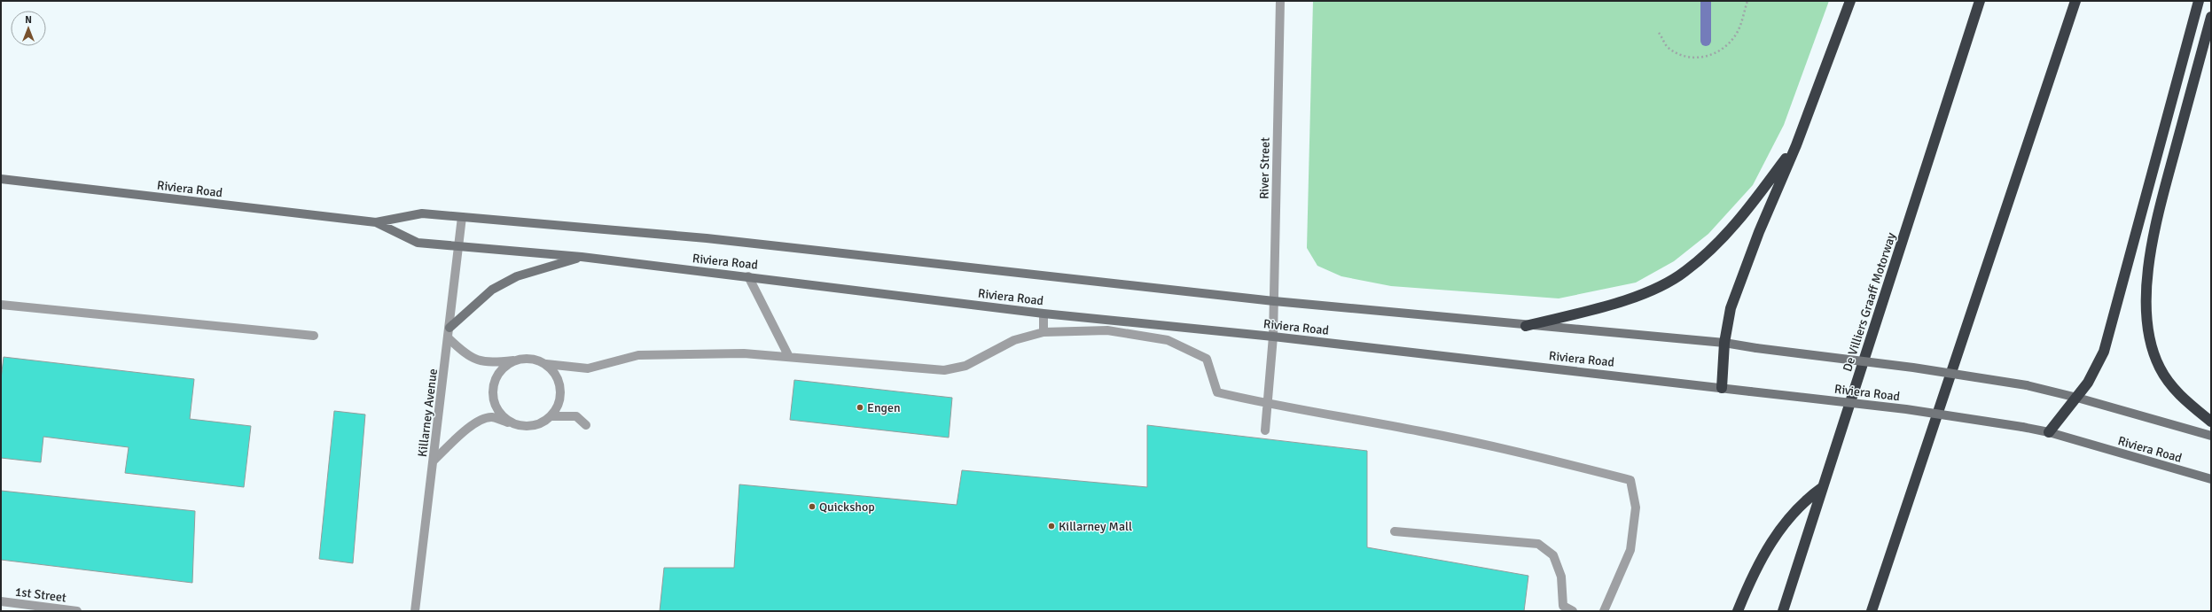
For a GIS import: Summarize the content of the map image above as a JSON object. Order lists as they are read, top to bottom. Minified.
{"streets":{"highway":["De Villiers Graaff Motorway"],"main road":["Riviera Road"],"street":["River Street","Killarney Avenue","1st Street"]},"crossings":[["River Street","Riviera Road"],["Riviera Road","Killarney Avenue"]],"places":["Engen","Quickshop","Killarney Mall"],"north":"top"}
